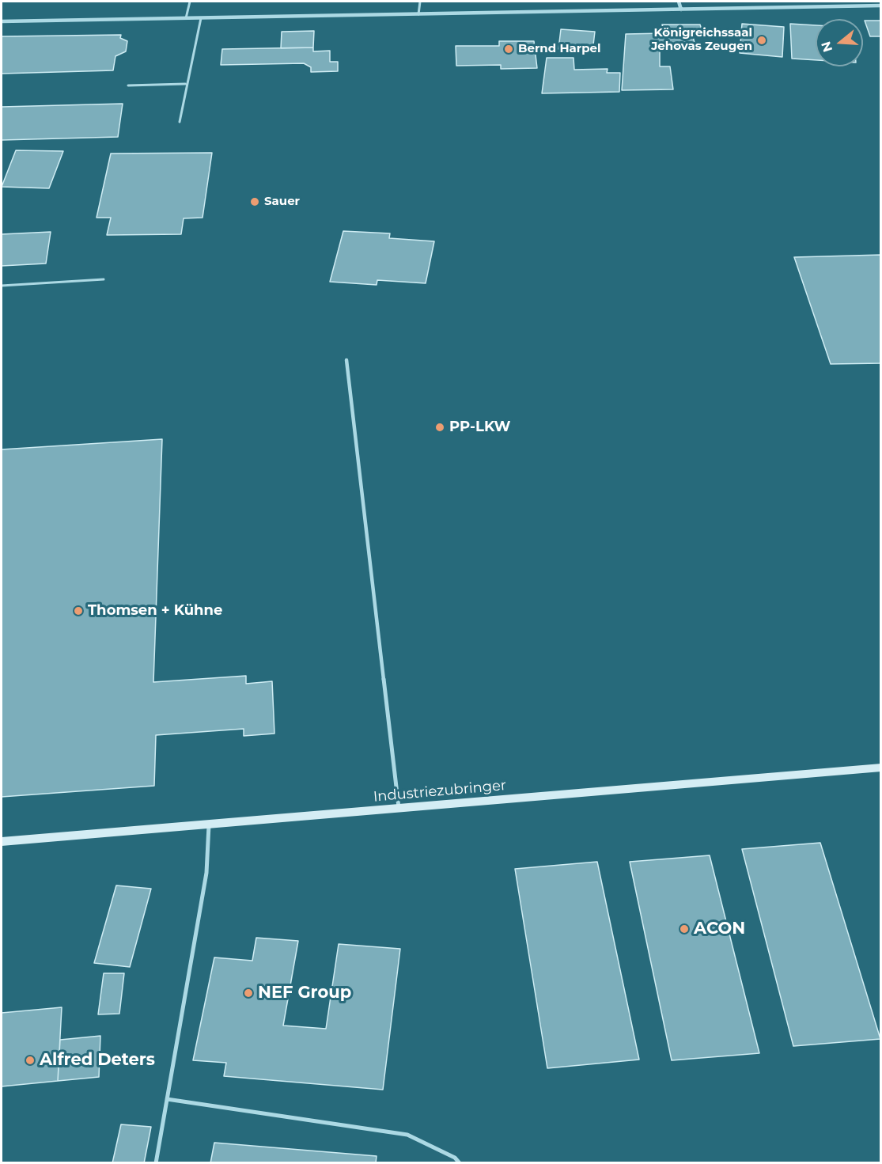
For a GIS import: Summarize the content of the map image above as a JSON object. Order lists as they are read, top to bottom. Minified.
{"streets":{"street":["Industriezubringer"]},"places":["Königreichssaal Jehovas Zeugen","Bernd Harpel","Sauer","PP-LKW","Thomsen + Kühne","ACON","NEF Group","Alfred Deters"],"north":"left"}
